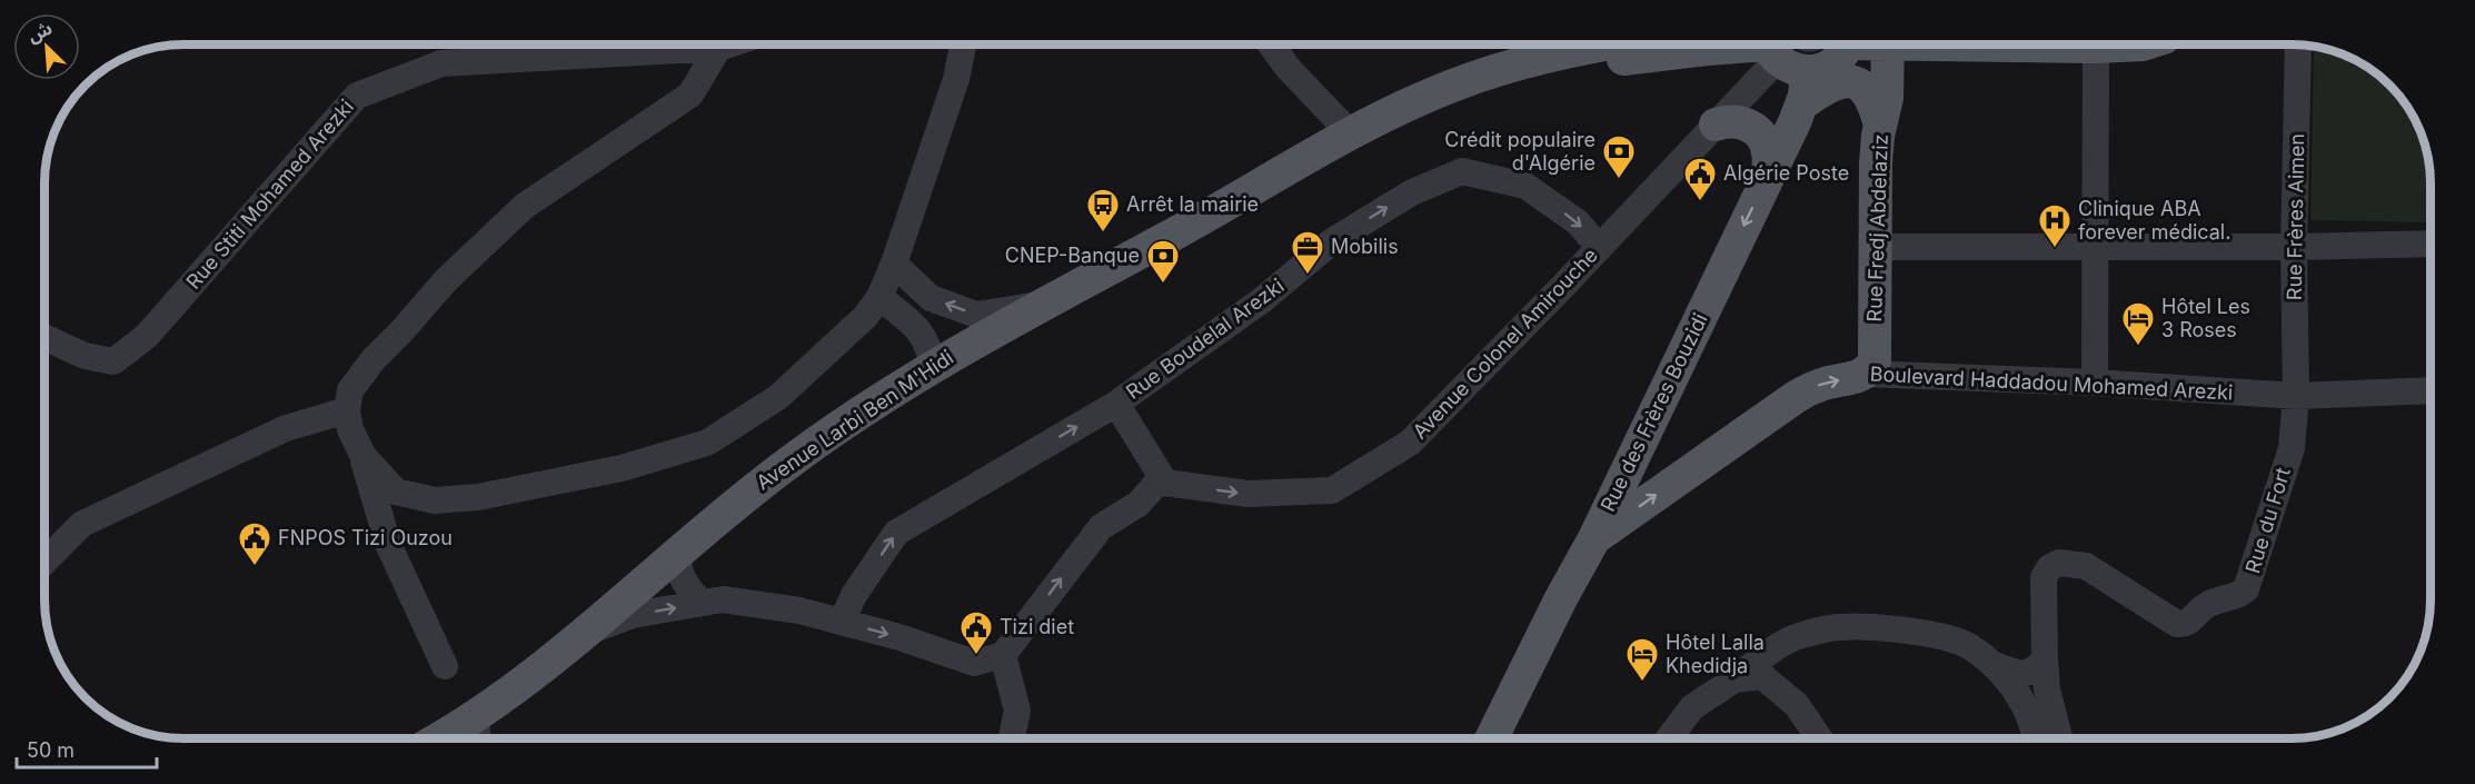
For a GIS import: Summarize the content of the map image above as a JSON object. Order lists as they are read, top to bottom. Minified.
{"streets":{"main road":["Rue Fredj Abdelaziz","Boulevard Haddadou Mohamed Arezki","Rue des Frères Bouzidi","Avenue Larbi Ben M'Hidi"],"street":["Rue Stiti Mohamed Arezki","Rue Frères Aimen","Rue Boudelal Arezki","Avenue Colonel Amirouche","Rue du Fort"]},"crossings":[["Rue Frères Aimen","Boulevard Haddadou Mohamed Arezki"],["Rue Frères Aimen","Rue du Fort"],["Rue Fredj Abdelaziz","Boulevard Haddadou Mohamed Arezki"],["Rue Boudelal Arezki","Avenue Colonel Amirouche"],["Avenue Colonel Amirouche","Rue des Frères Bouzidi"],["Avenue Colonel Amirouche","Avenue Larbi Ben M'Hidi"],["Boulevard Haddadou Mohamed Arezki","Rue des Frères Bouzidi"],["Boulevard Haddadou Mohamed Arezki","Rue du Fort"],["Rue des Frères Bouzidi","Avenue Larbi Ben M'Hidi"]],"one_way":["Rue Boudelal Arezki","Avenue Colonel Amirouche","Boulevard Haddadou Mohamed Arezki","Rue des Frères Bouzidi"],"places":{"bank":["Crédit populaire d'Algérie","CNEP-Banque"],"public building":["Algérie Poste","FNPOS Tizi Ouzou","Tizi diet"],"bus stop":["Arrêt la mairie"],"hospital":["Clinique ABA forever médical."],"office":["Mobilis"],"hotel":["Hôtel Les 3 Roses","Hôtel Lalla Khedidja"]},"scale_bar":"50 m","north":"top left"}
